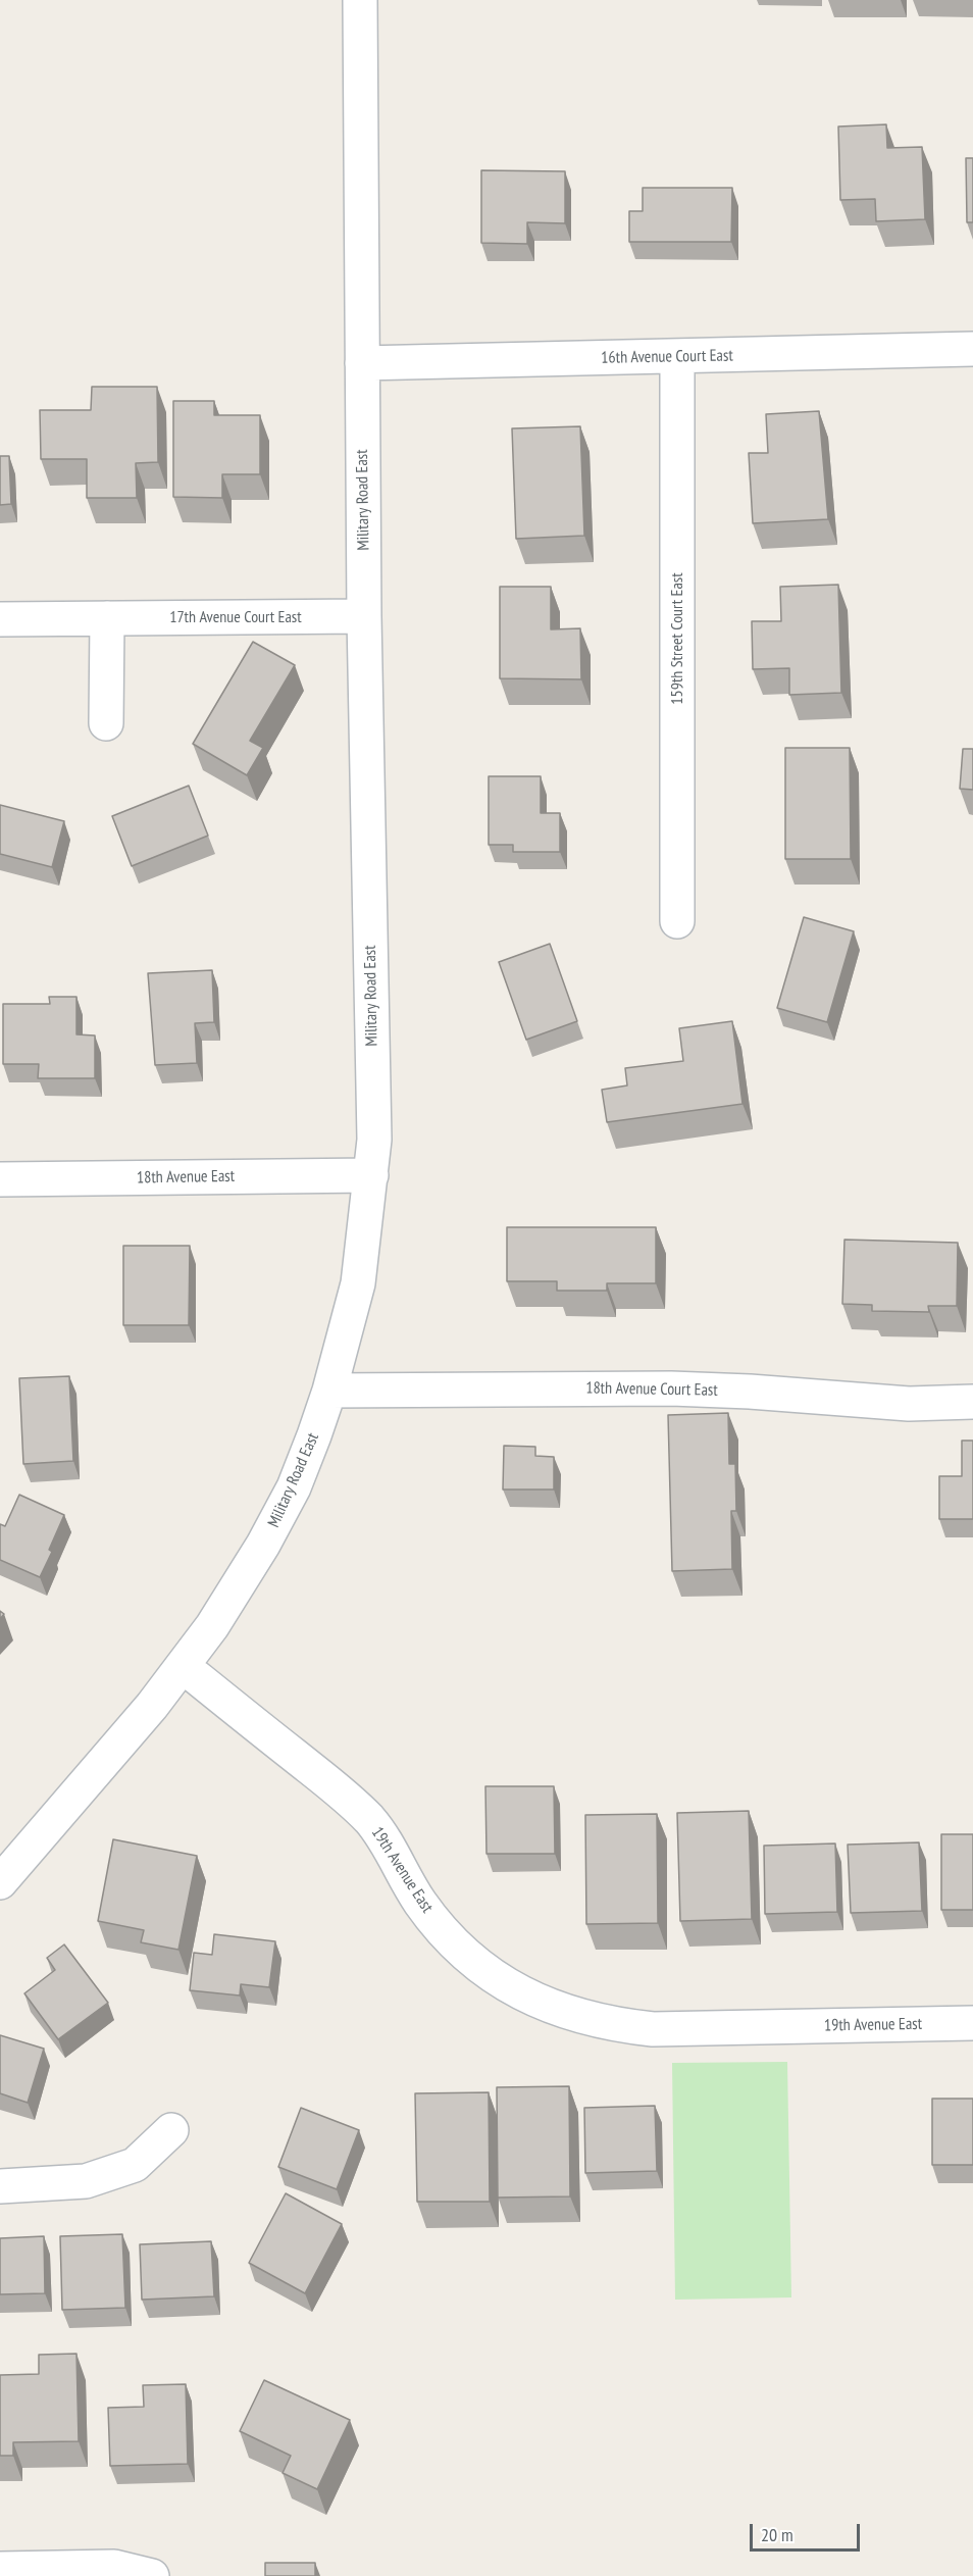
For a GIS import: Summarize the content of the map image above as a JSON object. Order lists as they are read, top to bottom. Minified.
{"streets":{"street":["16th Avenue Court East","Military Road East","17th Avenue Court East","159th Street Court East","18th Avenue East","18th Avenue Court East","19th Avenue East"]},"crossings":[["16th Avenue Court East","Military Road East"],["16th Avenue Court East","159th Street Court East"],["Military Road East","17th Avenue Court East"],["Military Road East","18th Avenue East"],["Military Road East","18th Avenue Court East"],["Military Road East","19th Avenue East"]],"scale_bar":"20 m"}
